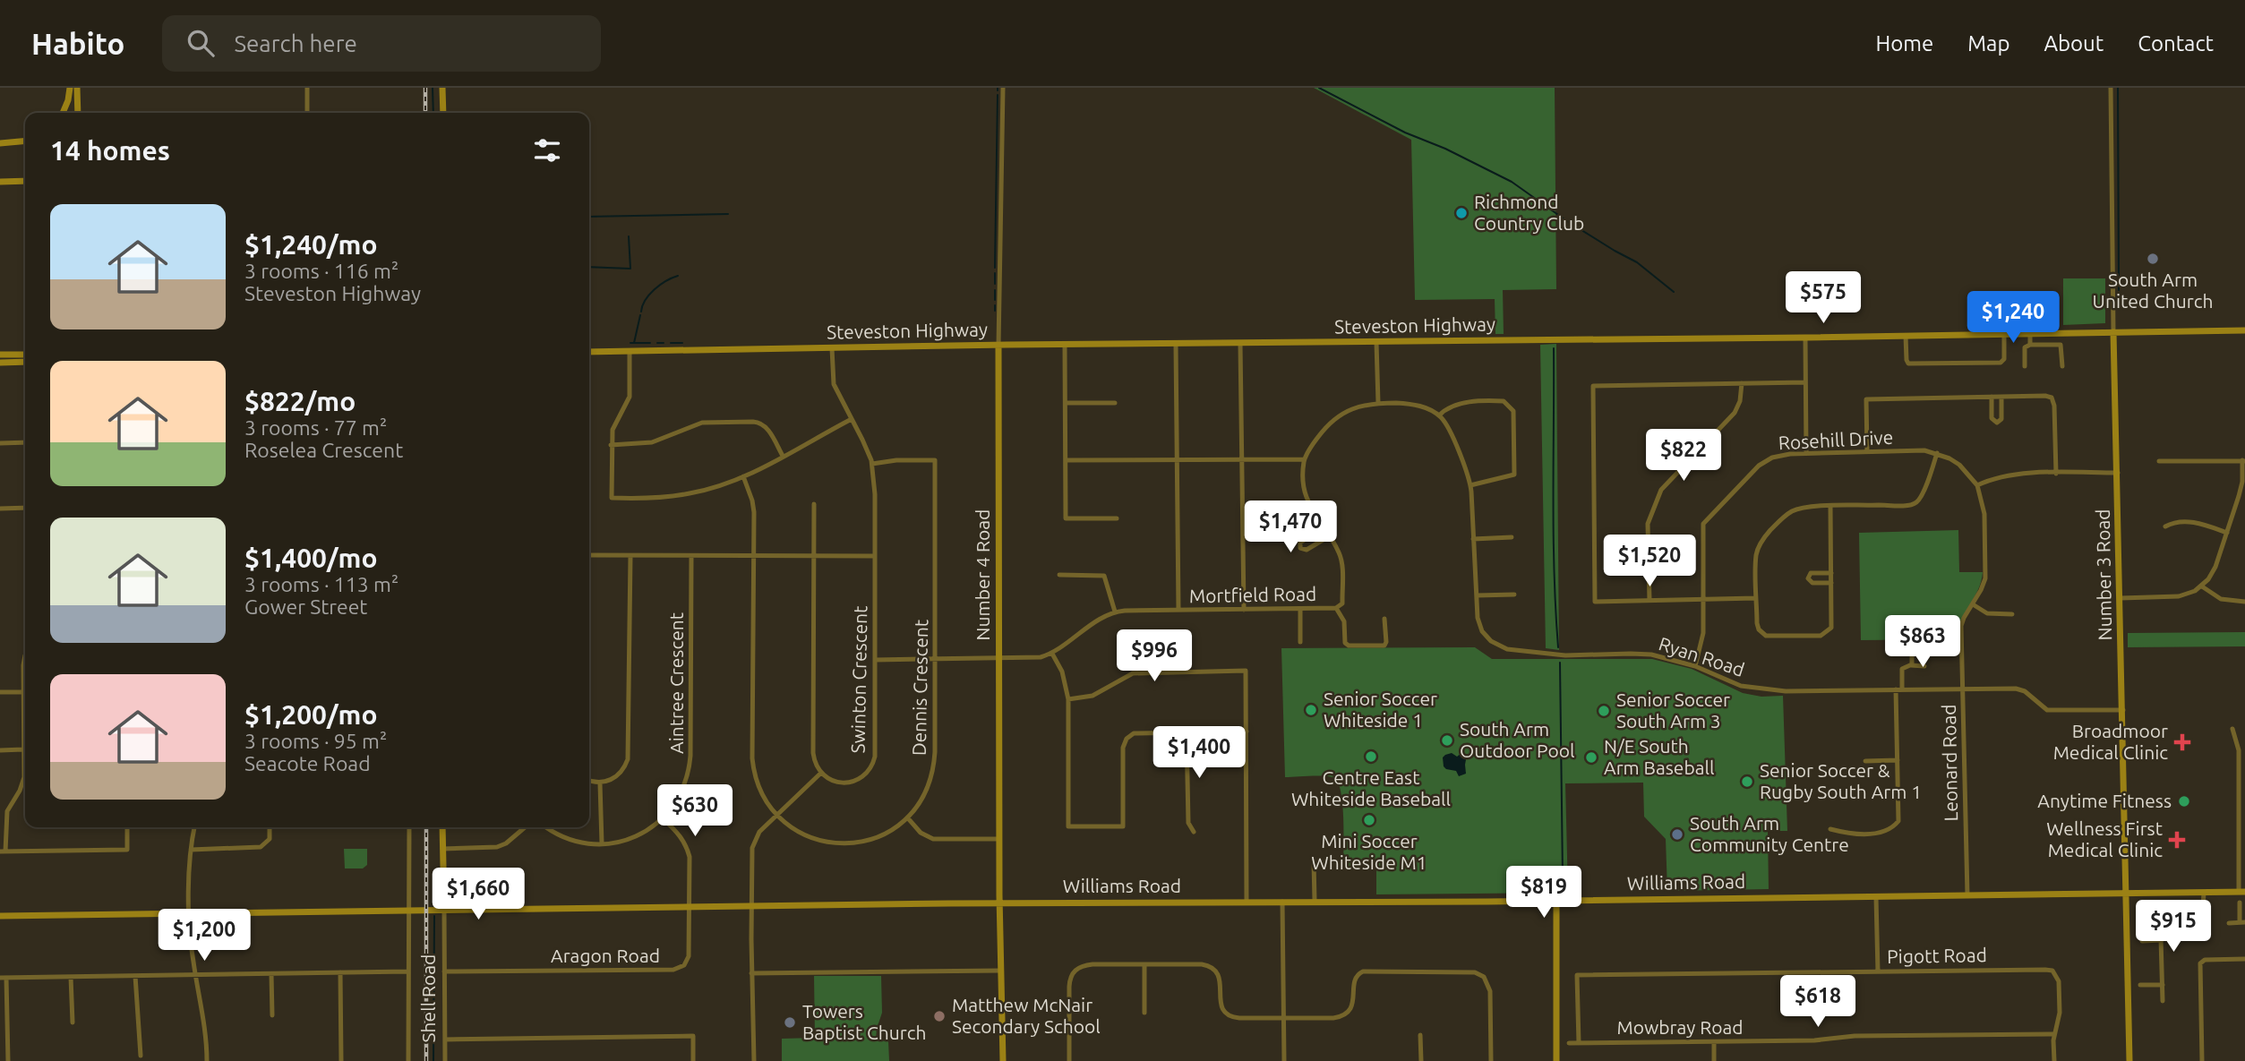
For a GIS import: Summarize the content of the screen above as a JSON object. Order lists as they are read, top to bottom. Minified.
{"streets":{"main road":["Steveston Highway","Number 4 Road","Number 3 Road","Williams Road","Shell Road"],"street":["Rosehill Drive","Mortfield Road","Ryan Road","Swinton Crescent","Aintree Crescent","Dennis Crescent","Leonard Road","Aragon Road","Pigott Road","Mowbray Road"]},"crossings":[["Steveston Highway","Number 4 Road"],["Steveston Highway","Number 3 Road"],["Steveston Highway","Swinton Crescent"],["Rosehill Drive","Ryan Road"],["Rosehill Drive","Leonard Road"],["Number 4 Road","Mortfield Road"],["Number 4 Road","Williams Road"],["Number 3 Road","Ryan Road"],["Number 3 Road","Williams Road"],["Mortfield Road","Swinton Crescent"],["Mortfield Road","Dennis Crescent"],["Ryan Road","Leonard Road"],["Swinton Crescent","Dennis Crescent"],["Aintree Crescent","Aragon Road"],["Leonard Road","Williams Road"],["Williams Road","Aragon Road"],["Williams Road","Shell Road"],["Aragon Road","Shell Road"],["Pigott Road","Mowbray Road"]],"places":{"other":["Richmond Country Club","South Arm United Church","Senior Soccer Whiteside 1","Senior Soccer South Arm 3","South Arm Outdoor Pool","Centre East Whiteside Baseball","N/E South Arm Baseball","Senior Soccer & Rugby South Arm 1","Anytime Fitness","Mini Soccer Whiteside M1","South Arm Community Centre","Matthew McNair Secondary School","Towers Baptist Church"],"health":["Broadmoor Medical Clinic","Wellness First Medical Clinic"]},"page":{"header":"Habito","search":"Search here","nav":["Home","Map","About","Contact"],"heading":"14 homes","list":[{"name":"$1,240/mo","note":"3 rooms · 116 m² · Steveston Highway"},{"name":"$822/mo","note":"3 rooms · 77 m² · Roselea Crescent"},{"name":"$1,400/mo","note":"3 rooms · 113 m² · Gower Street"},{"name":"$1,200/mo","note":"3 rooms · 95 m² · Seacote Road"}],"price":["$575","$1,240","$822","$1,470","$1,520","$863","$996","$1,400","$630","$819","$1,660","$915","$1,200","$618"]}}
